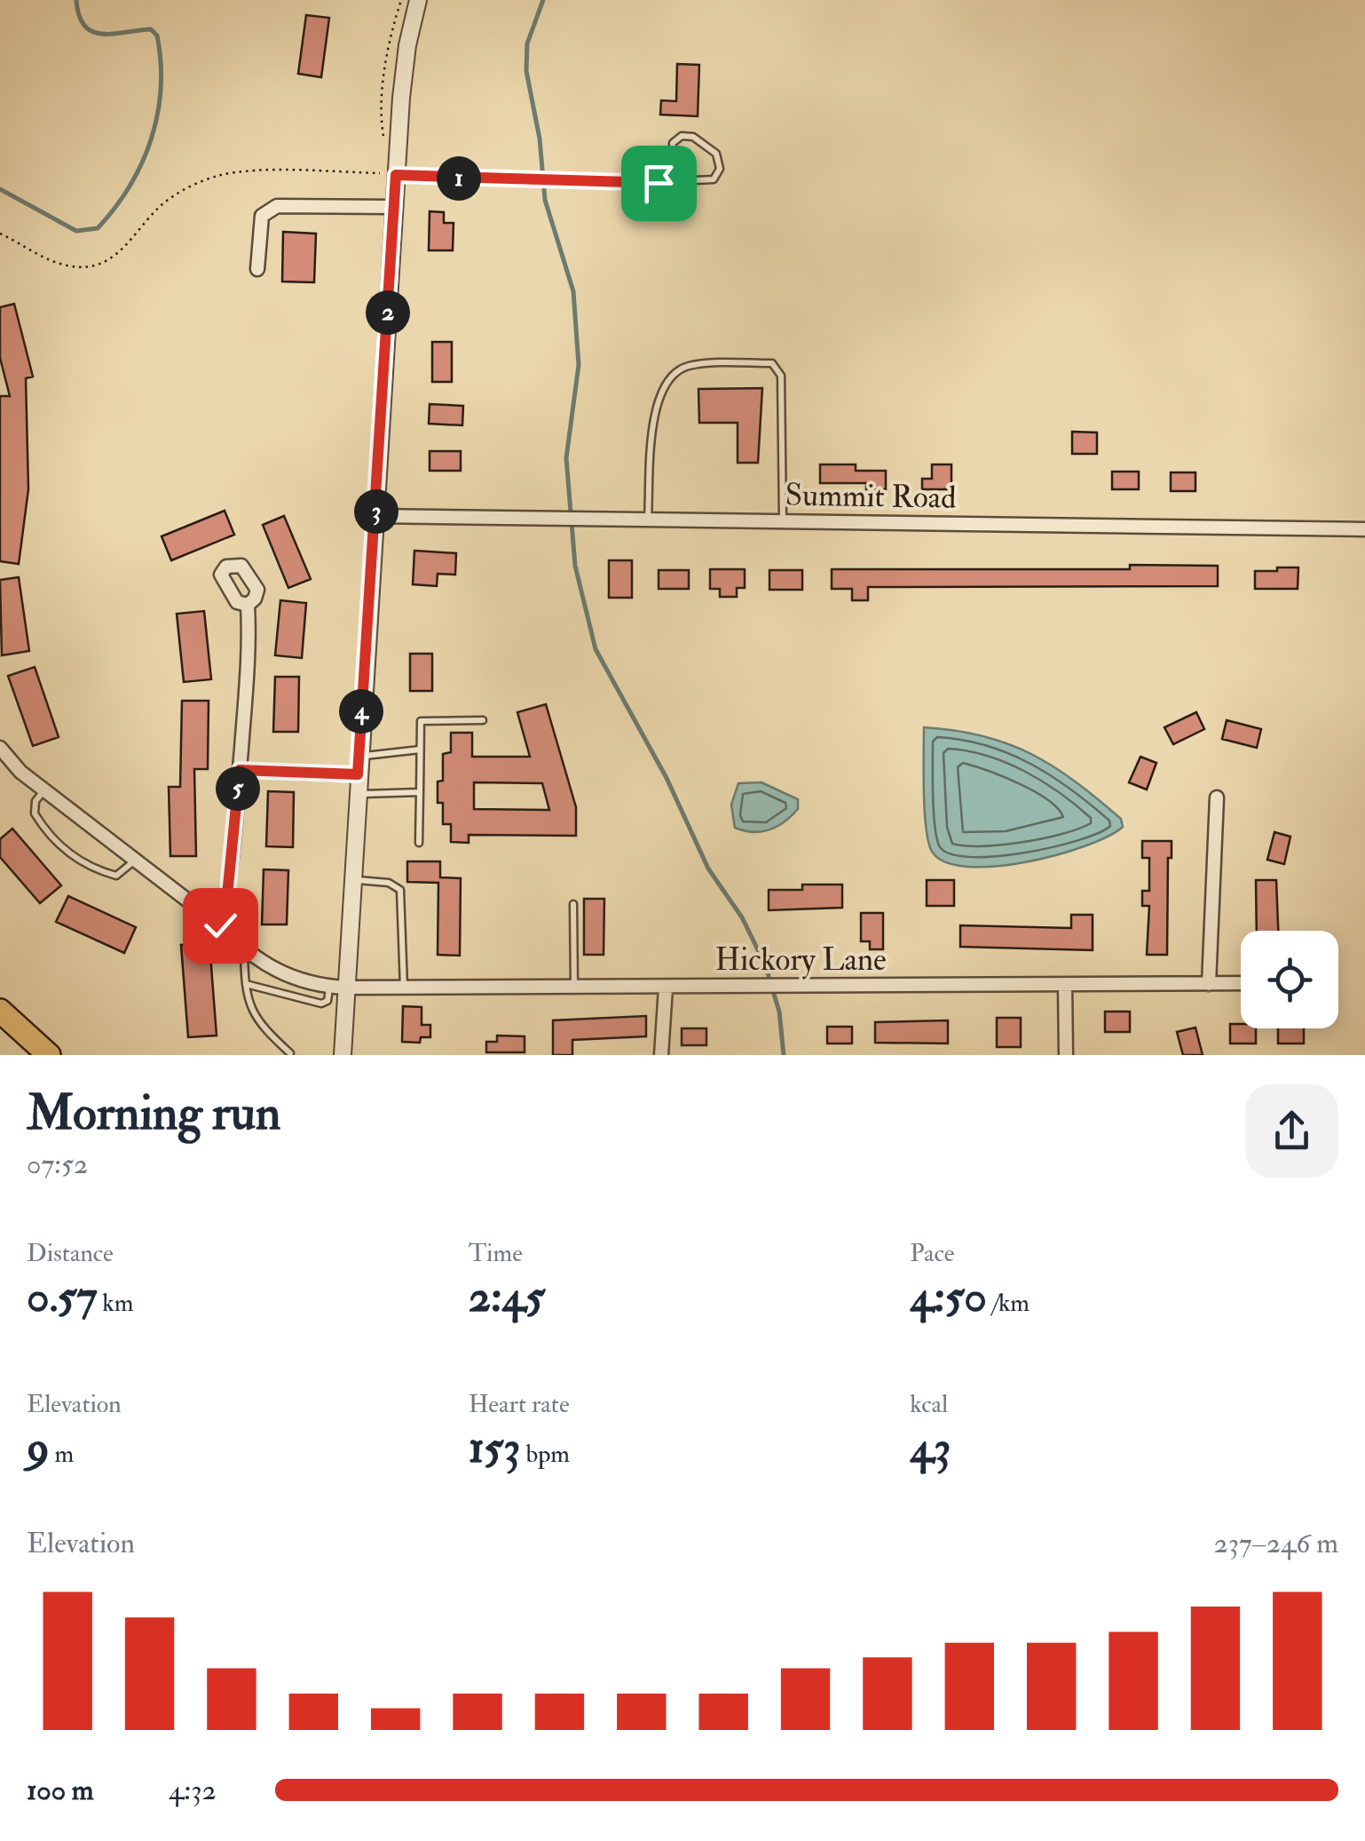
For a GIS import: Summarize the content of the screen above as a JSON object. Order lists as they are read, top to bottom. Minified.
{"streets":{"street":["Summit Road","Hickory Lane"]},"page":{"pins":["1","2","3","4","5"],"heading":["Morning run","07:52"],"stats":[["Distance","0.57 km"],["Time","2:45"],["Pace","4:50 /km"],["Elevation","9 m"],["Heart rate","153 bpm"],["kcal","43"]],"chart":["Elevation","237–246 m"],"list":[{"name":"100 m","note":"4:32"}]}}
